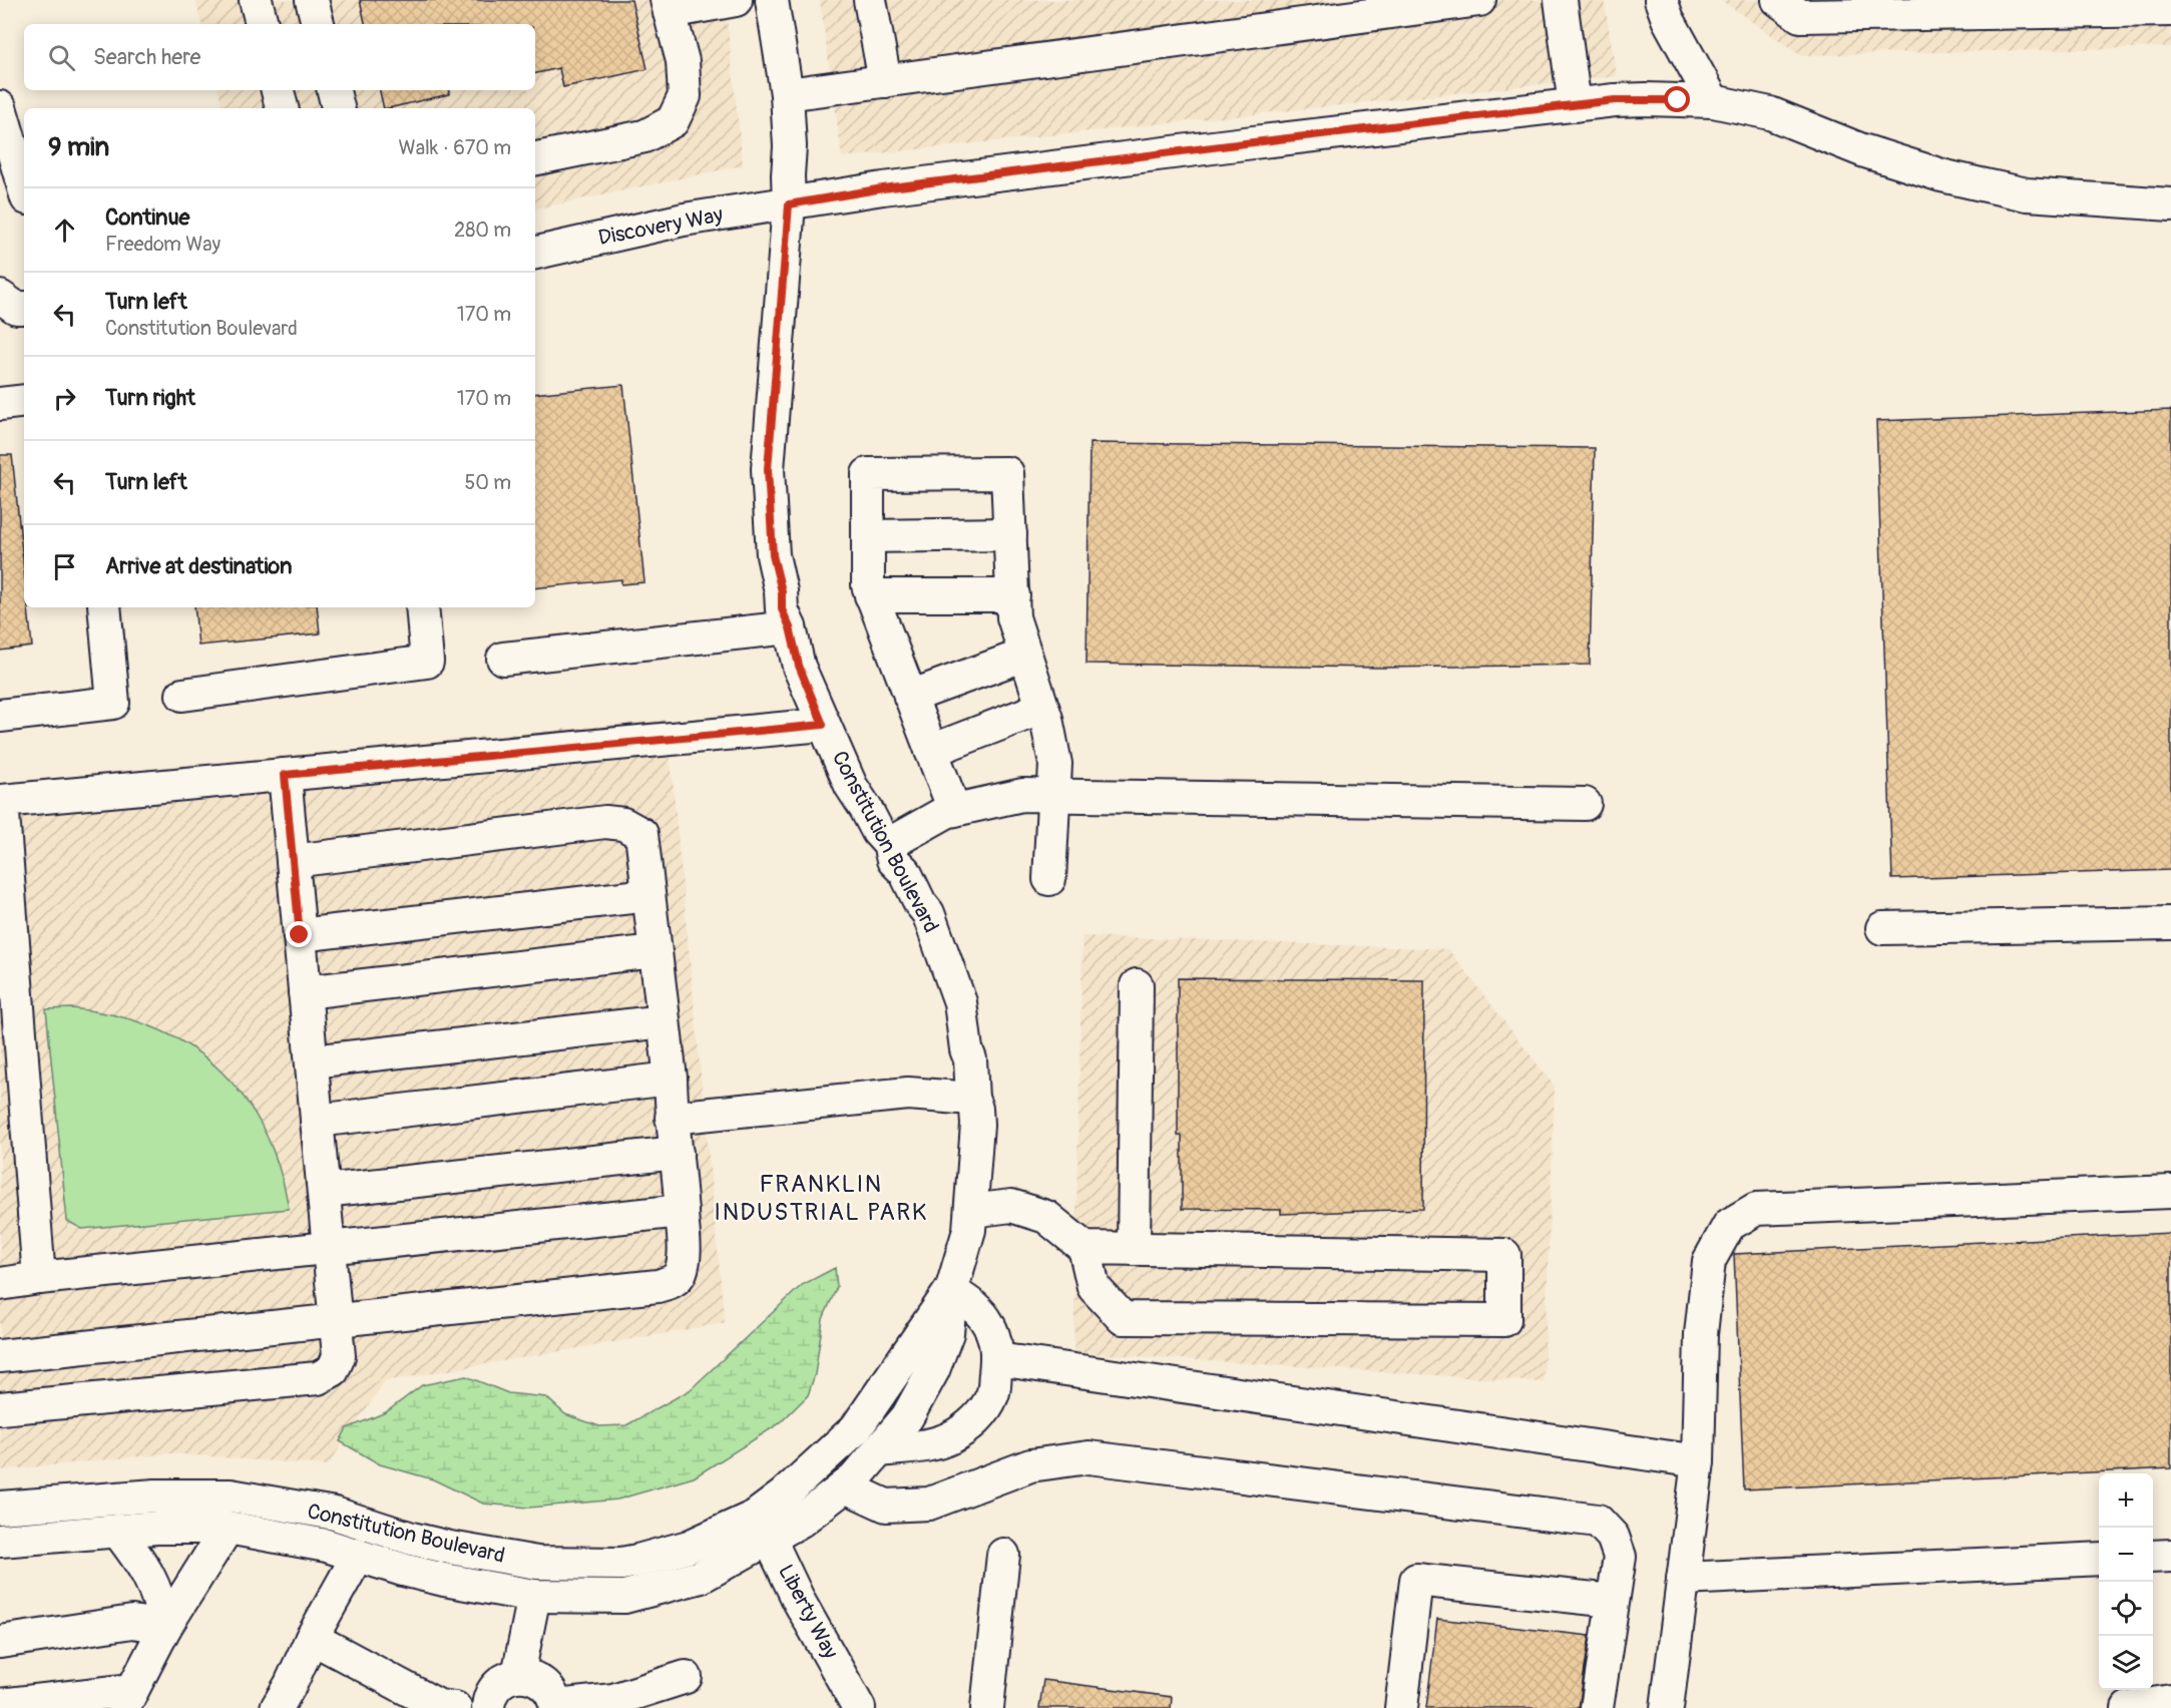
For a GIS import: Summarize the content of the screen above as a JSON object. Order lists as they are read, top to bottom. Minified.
{"streets":{"street":["Discovery Way","Constitution Boulevard","Liberty Way"]},"crossings":[["Discovery Way","Constitution Boulevard"],["Constitution Boulevard","Liberty Way"]],"districts":["FRANKLIN INDUSTRIAL PARK"],"page":{"search":"Search here","heading":["9 min","Walk · 670 m"],"list":[["Continue","Freedom Way","280 m"],["Turn left","Constitution Boulevard","170 m"],["Turn right","170 m"],["Turn left","50 m"],"Arrive at destination"],"map_buttons":["+","−"]}}
